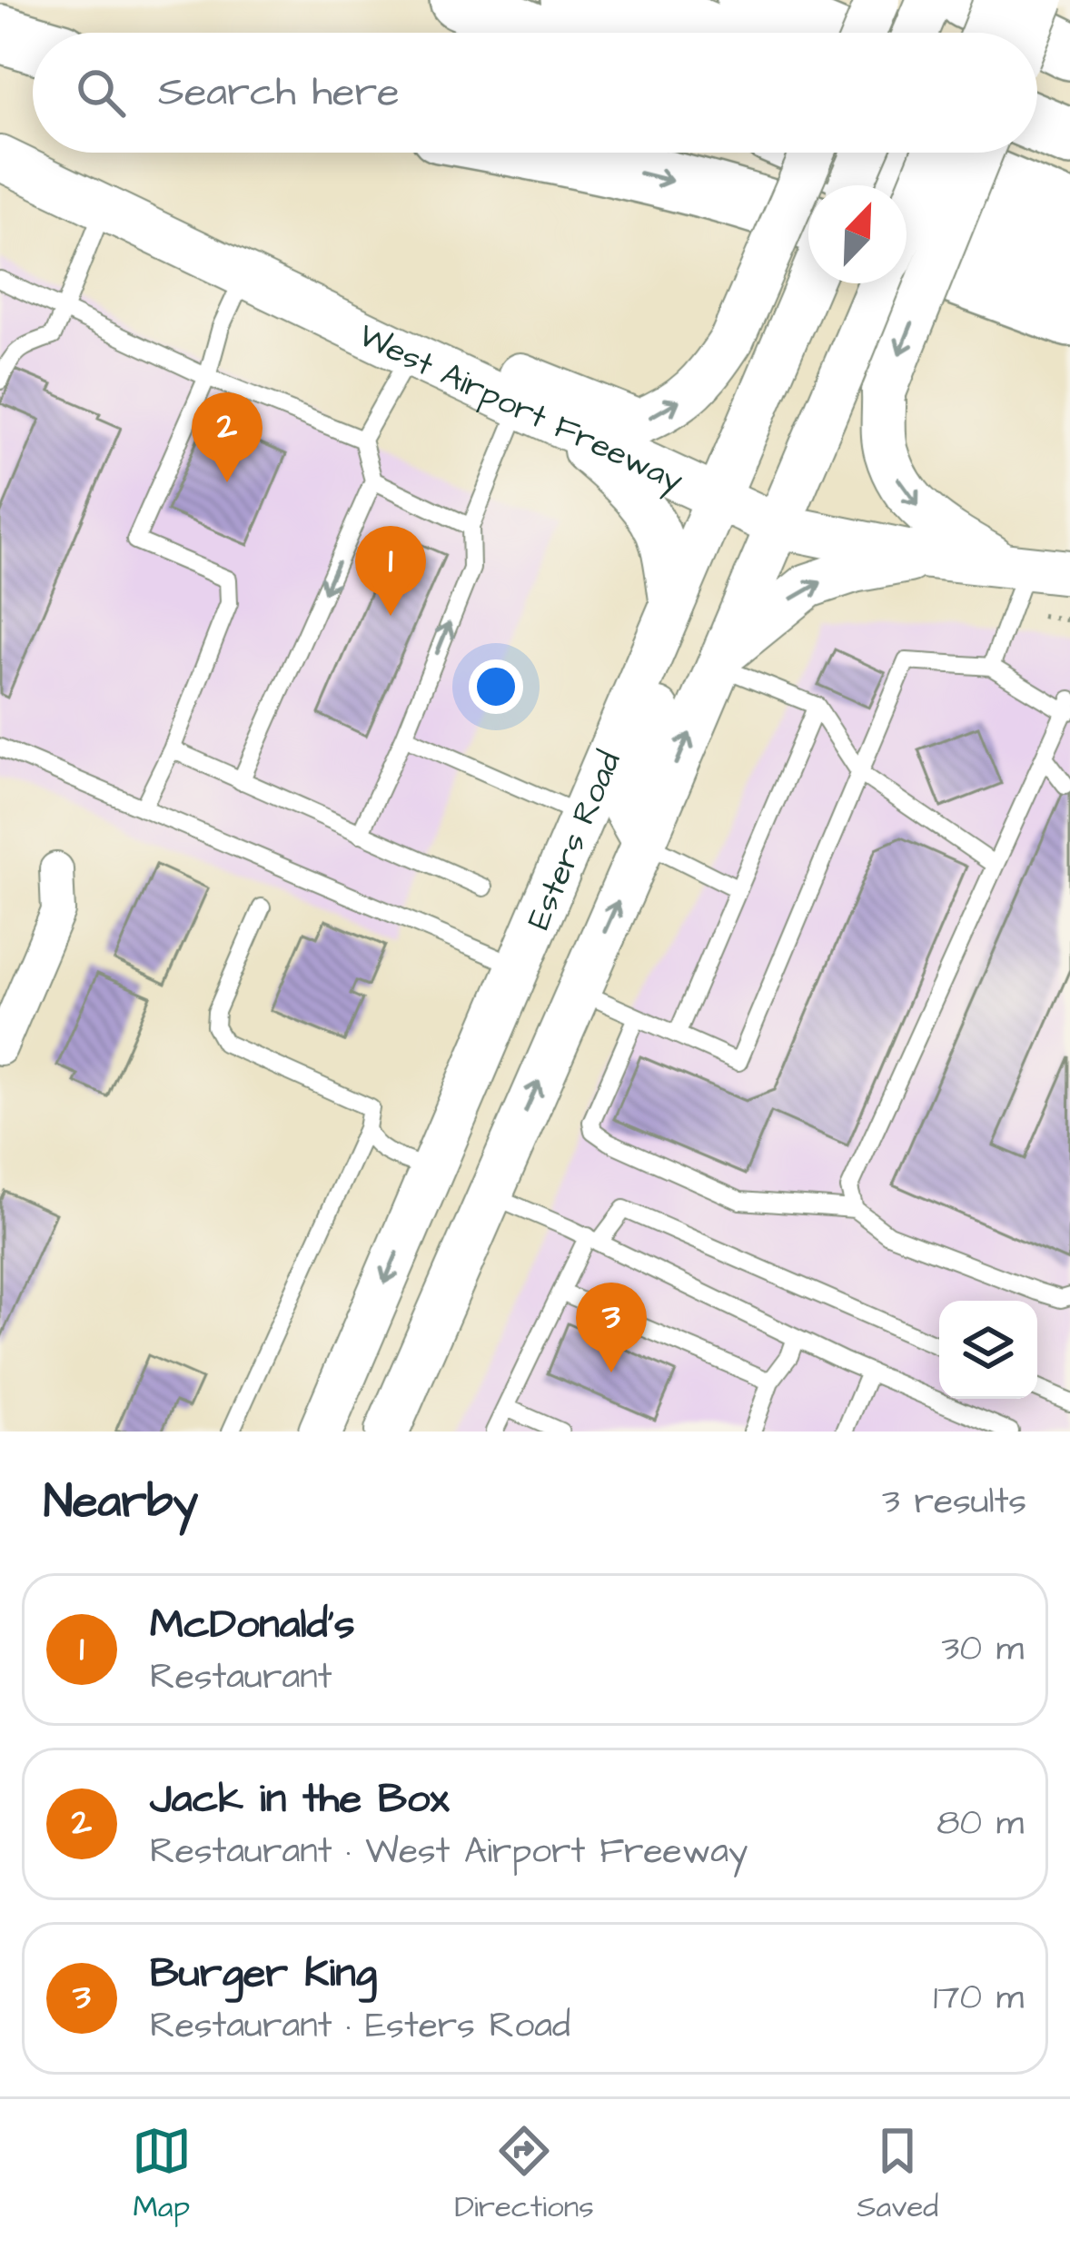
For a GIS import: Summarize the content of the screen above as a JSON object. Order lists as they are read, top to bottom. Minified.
{"streets":{"main road":["West Airport Freeway","Esters Road"]},"crossings":[["West Airport Freeway","Esters Road"]],"north":"top right","page":{"search":"Search here","pins":["2","1","3"],"heading":["Nearby","3 results"],"list":[{"mark":"1","name":"McDonald's","note":"Restaurant","value":"30 m"},{"mark":"2","name":"Jack in the Box","note":"Restaurant · West Airport Freeway","value":"80 m"},{"mark":"3","name":"Burger King","note":"Restaurant · Esters Road","value":"170 m"}],"nav":["Map","Directions","Saved"]}}
